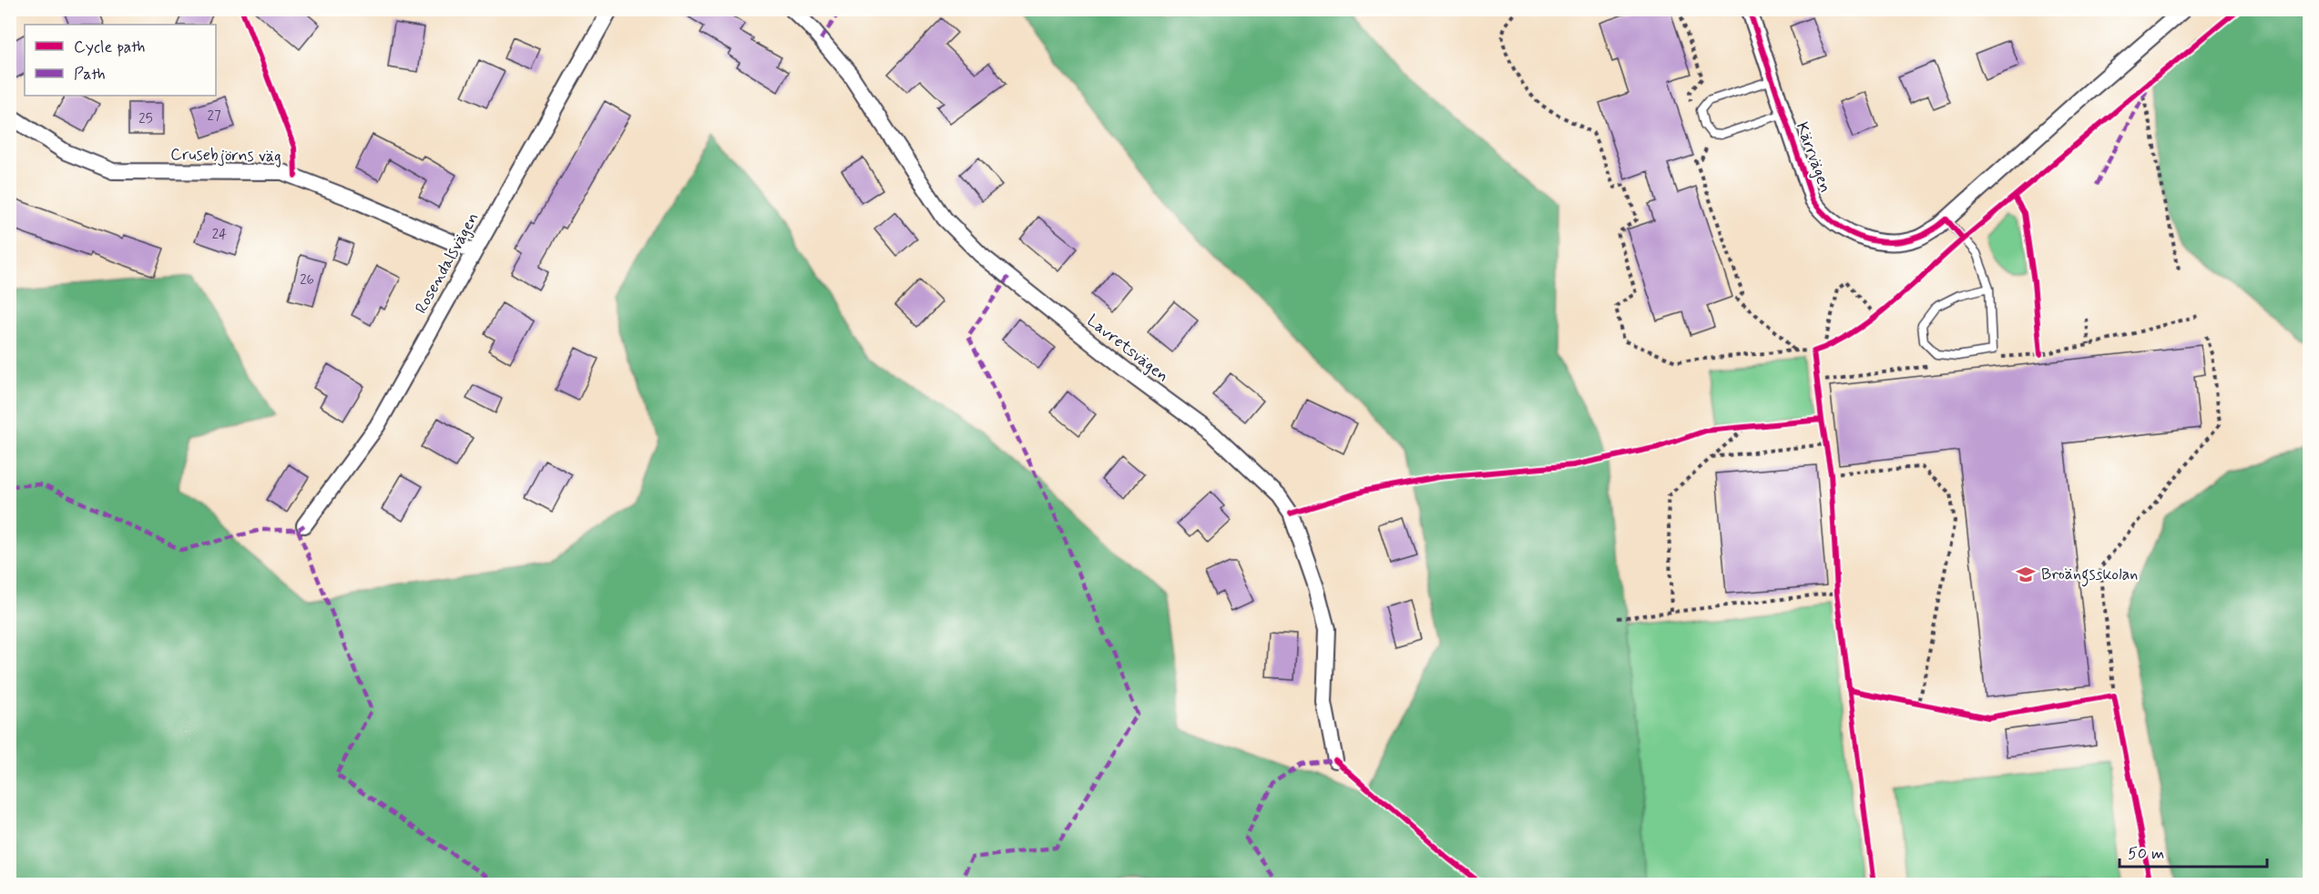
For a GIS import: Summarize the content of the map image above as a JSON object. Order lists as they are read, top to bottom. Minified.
{"streets":{"street":["Crusebjörns väg","Kärrvägen","Rosendalsvägen","Lavretsvägen"]},"crossings":[["Crusebjörns väg","Rosendalsvägen"]],"places":{"school or university":["Broängsskolan"]},"house_numbers":["27","25","24","26"],"legend":["Cycle path","Path"],"scale_bar":"50 m"}
